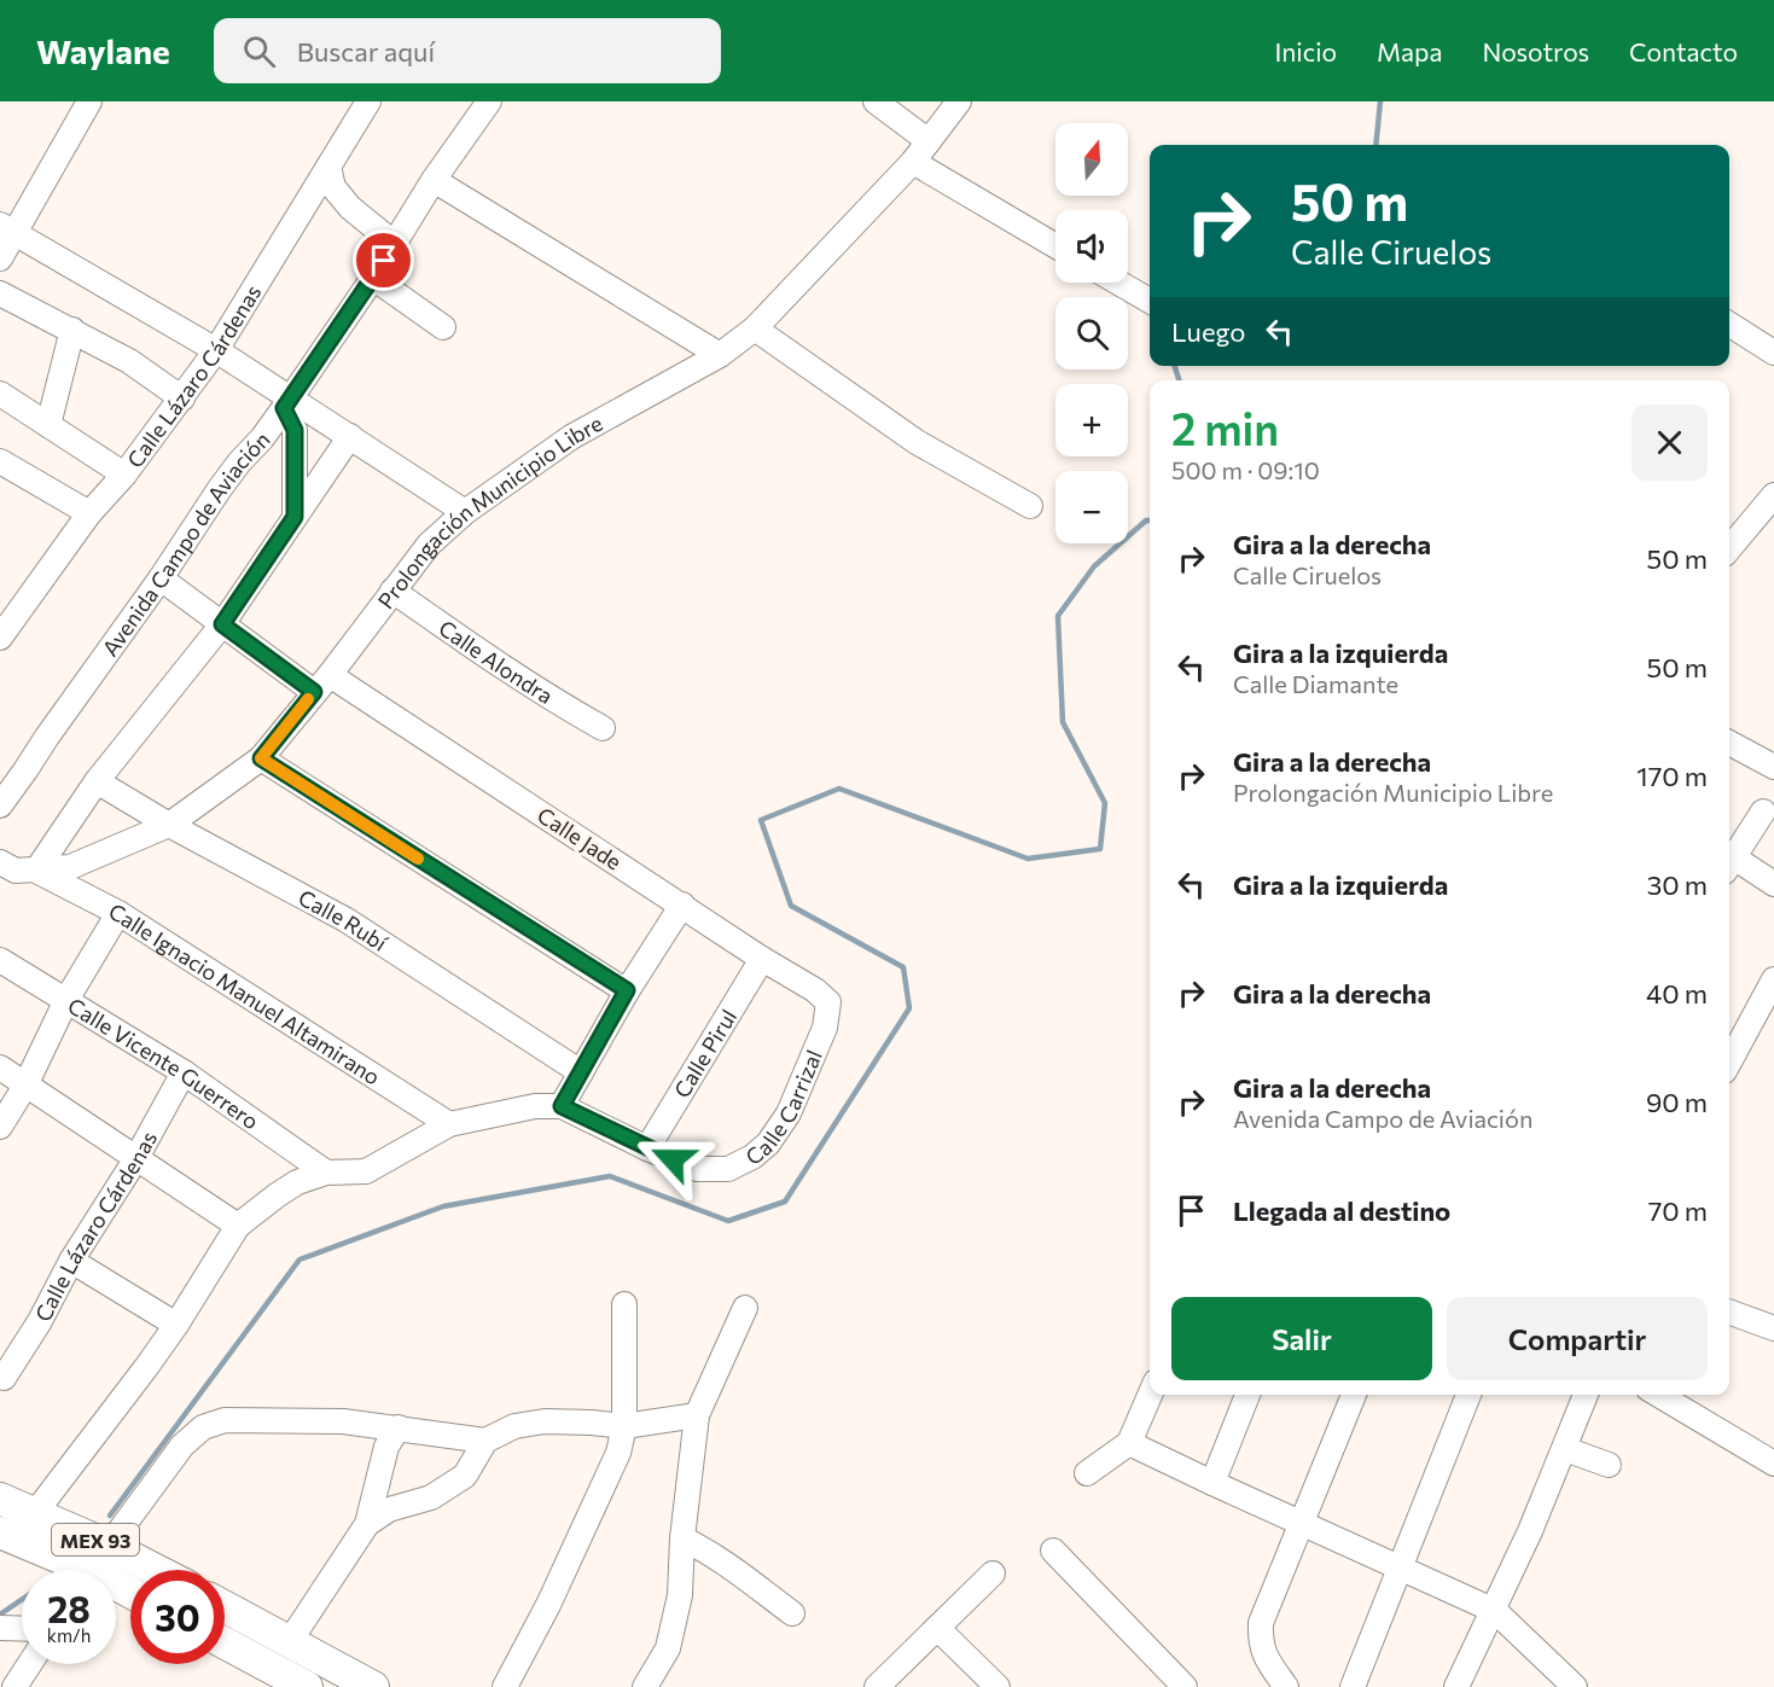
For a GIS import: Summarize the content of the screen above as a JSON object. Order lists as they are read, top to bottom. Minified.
{"streets":{"main road":["MEX 93"],"street":["Calle Lázaro Cárdenas","Prolongación Municipio Libre","Avenida Campo de Aviación","Calle Alondra","Calle Jade","Calle Rubí","Calle Ignacio Manuel Altamirano","Calle Pirul","Calle Vicente Guerrero","Calle Carrizal"]},"crossings":[["Calle Lázaro Cárdenas","Calle Vicente Guerrero"],["Prolongación Municipio Libre","Calle Alondra"],["Prolongación Municipio Libre","Calle Jade"],["Prolongación Municipio Libre","Calle Rubí"],["Prolongación Municipio Libre","Calle Ignacio Manuel Altamirano"],["Avenida Campo de Aviación","Calle Jade"],["Calle Jade","Calle Pirul"],["Calle Jade","Calle Carrizal"],["Calle Pirul","Calle Carrizal"]],"north":"top","page":{"header":"Waylane","search":"Buscar aquí","nav":["Inicio","Mapa","Nosotros","Contacto"],"map_buttons":["+","−"],"turn":["50 m","Calle Ciruelos"],"then":"Luego","heading":["2 min","500 m · 09:10"],"list":[{"name":"Gira a la derecha","note":"Calle Ciruelos","value":"50 m"},{"name":"Gira a la izquierda","note":"Calle Diamante","value":"50 m"},{"name":"Gira a la derecha","note":"Prolongación Municipio Libre","value":"170 m"},{"name":"Gira a la izquierda","value":"30 m"},{"name":"Gira a la derecha","value":"40 m"},{"name":"Gira a la derecha","note":"Avenida Campo de Aviación","value":"90 m"},{"name":"Llegada al destino","value":"70 m"}],"buttons":["Salir","Compartir"],"speed":"28 km/h","limit":"30"}}
